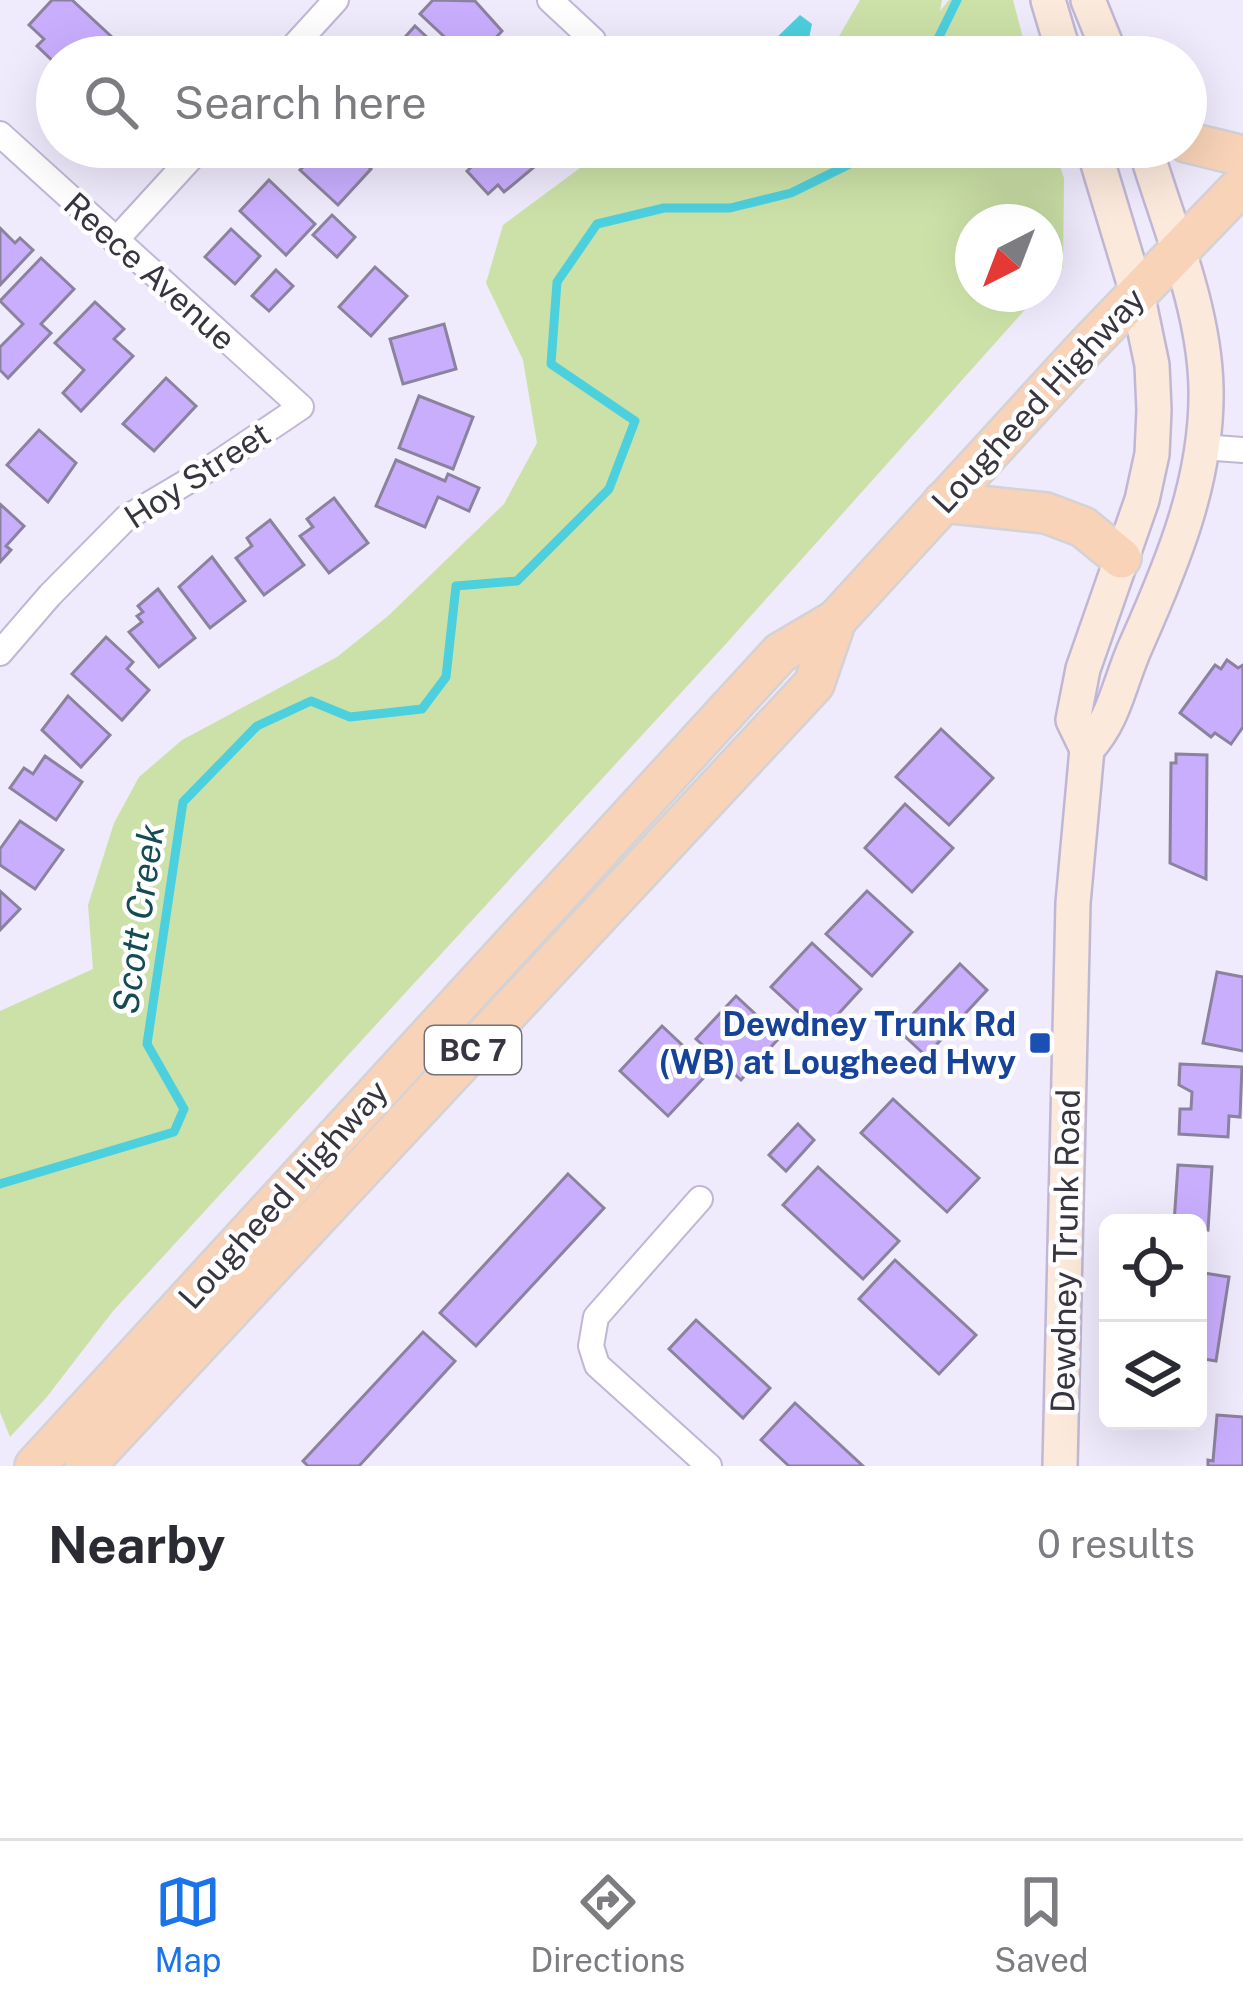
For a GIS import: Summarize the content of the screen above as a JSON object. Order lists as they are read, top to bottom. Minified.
{"streets":{"main road":["Lougheed Highway","BC 7","Dewdney Trunk Road"],"street":["Reece Avenue","Hoy Street"]},"crossings":[["Reece Avenue","Hoy Street"],["Lougheed Highway","Dewdney Trunk Road"]],"water":["Scott Creek"],"places":{"transit":["Dewdney Trunk Rd (WB) at Lougheed Hwy"]},"north":"bottom left","page":{"search":"Search here","heading":["Nearby","0 results"],"nav":["Map","Directions","Saved"]}}
